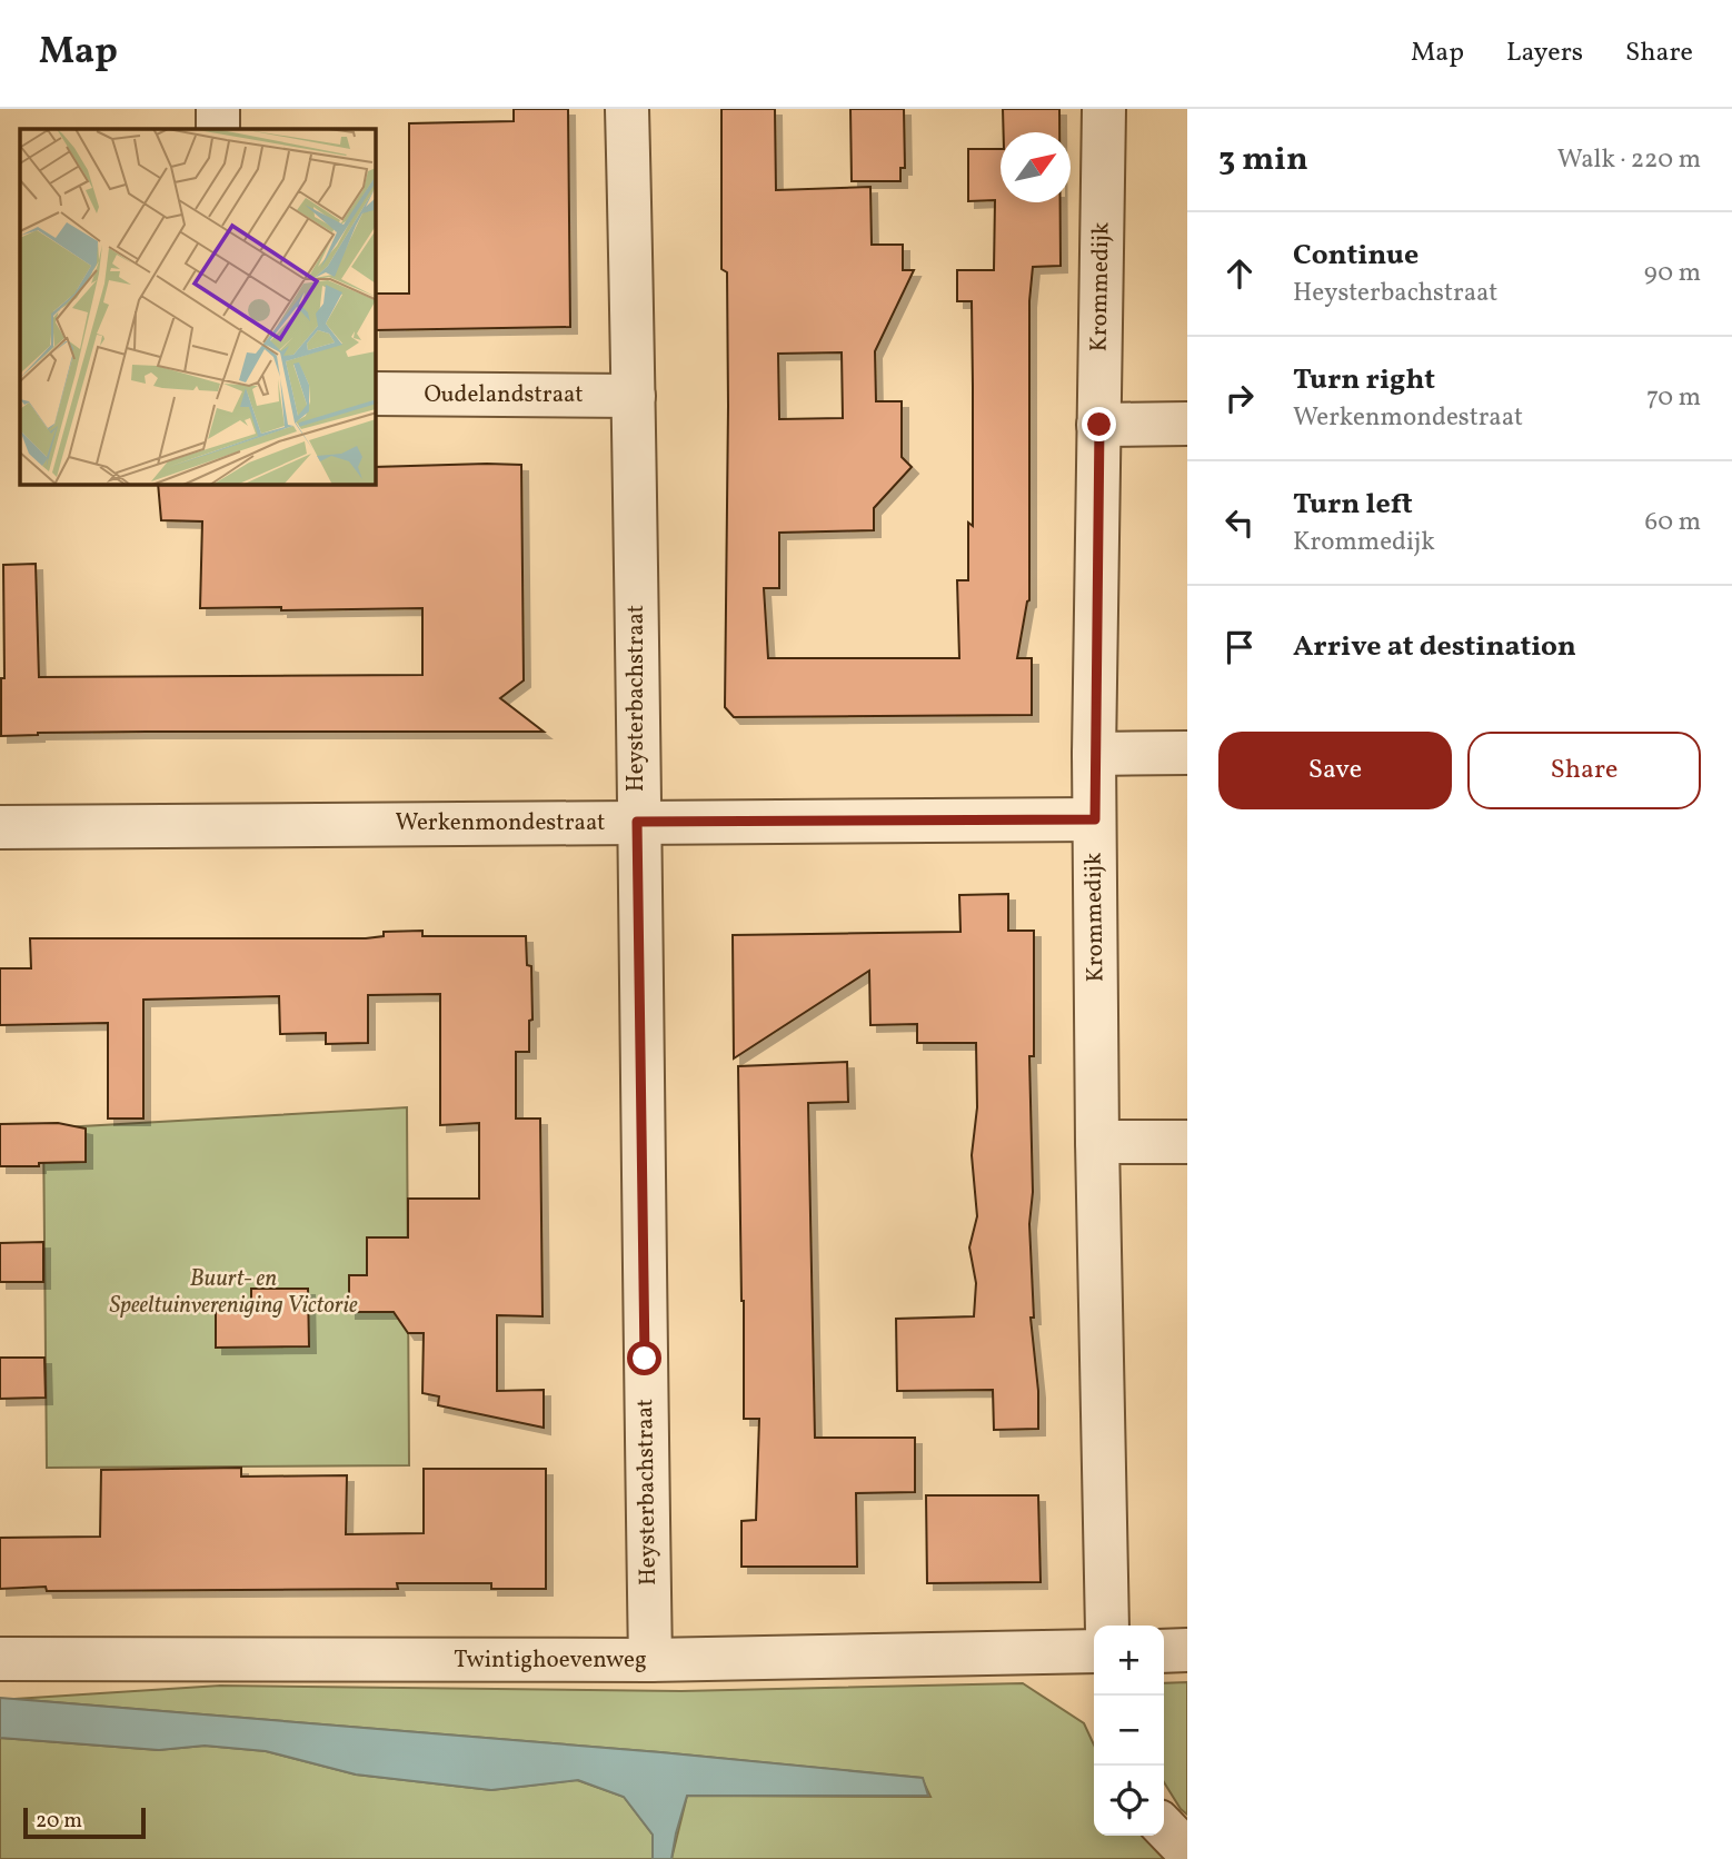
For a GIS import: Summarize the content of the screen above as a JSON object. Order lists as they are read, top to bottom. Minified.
{"streets":{"street":["Krommedijk","Oudelandstraat","Heysterbachstraat","Werkenmondestraat","Twintighoevenweg"]},"crossings":[["Krommedijk","Werkenmondestraat"],["Oudelandstraat","Heysterbachstraat"],["Heysterbachstraat","Werkenmondestraat"],["Heysterbachstraat","Twintighoevenweg"]],"parks":["Buurt- en Speeltuinvereniging Victorie"],"scale_bar":"20 m","north":"top right","page":{"header":"Map","nav":["Map","Layers","Share"],"heading":["3 min","Walk · 220 m"],"list":[["Continue","Heysterbachstraat","90 m"],["Turn right","Werkenmondestraat","70 m"],["Turn left","Krommedijk","60 m"],"Arrive at destination"],"buttons":["Save","Share"],"map_buttons":["+","−"],"scale":"20 m"}}
